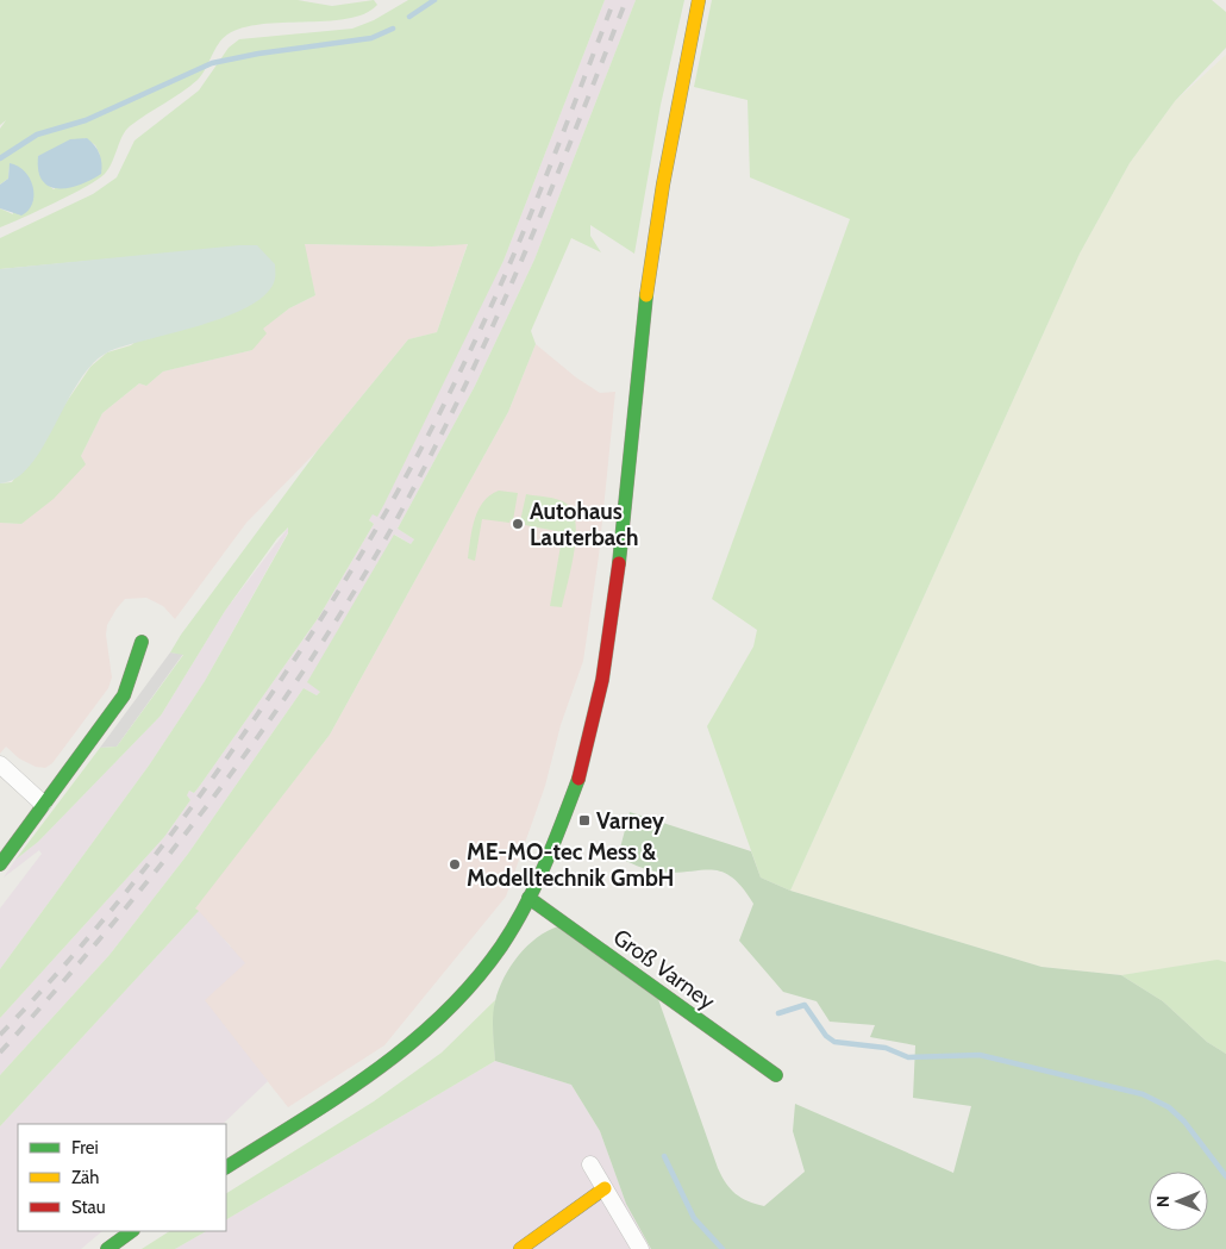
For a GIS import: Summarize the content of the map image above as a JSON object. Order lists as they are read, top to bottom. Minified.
{"streets":{"main road":["Groß Varney"]},"places":{"other":["Autohaus Lauterbach","ME-MO-tec Mess & Modelltechnik GmbH"],"transit":["Varney"]},"legend":["Frei","Zäh","Stau"],"north":"left"}
